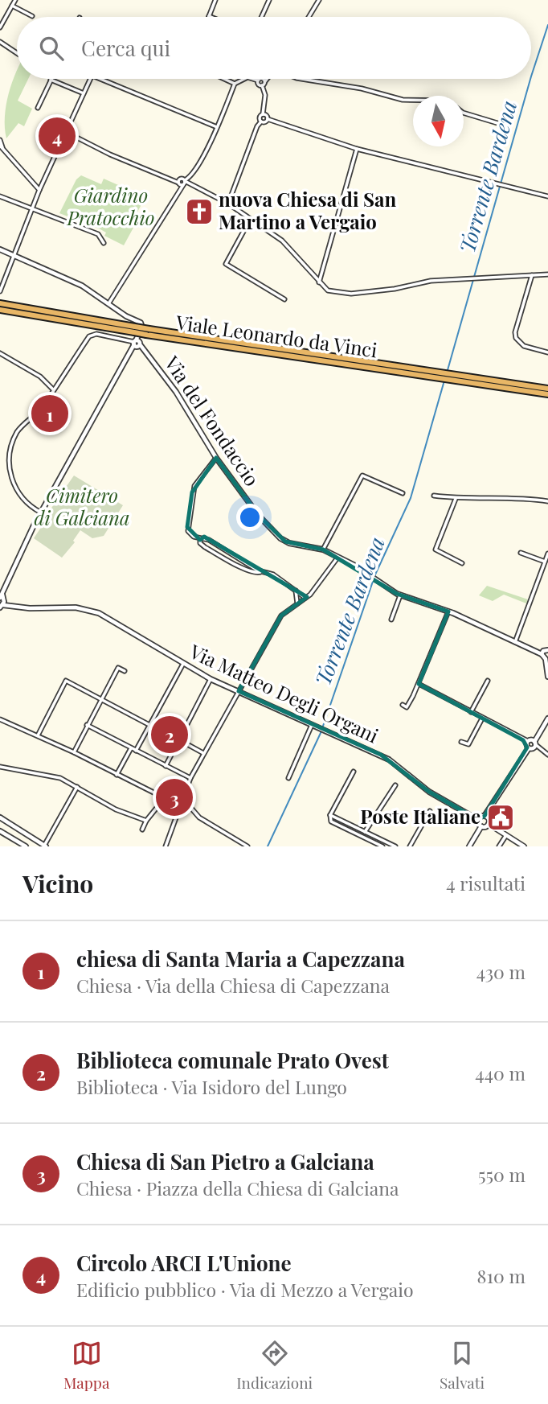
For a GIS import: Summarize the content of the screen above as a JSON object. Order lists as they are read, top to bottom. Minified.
{"streets":{"highway":["Viale Leonardo da Vinci"],"street":["Via del Fondaccio","Via Matteo Degli Organi"]},"water":["Torrente Bardena"],"parks":["Giardino Pratocchio","Cimitero di Galciana"],"places":{"church":["nuova Chiesa di San Martino a Vergaio"],"public building":["Poste Italiane"]},"north":"bottom","page":{"search":"Cerca qui","pins":["4","1","2","3"],"heading":["Vicino","4 risultati"],"list":[{"mark":"1","name":"chiesa di Santa Maria a Capezzana","note":"Chiesa · Via della Chiesa di Capezzana","value":"430 m"},{"mark":"2","name":"Biblioteca comunale Prato Ovest","note":"Biblioteca · Via Isidoro del Lungo","value":"440 m"},{"mark":"3","name":"Chiesa di San Pietro a Galciana","note":"Chiesa · Piazza della Chiesa di Galciana","value":"550 m"},{"mark":"4","name":"Circolo ARCI L'Unione","note":"Edificio pubblico · Via di Mezzo a Vergaio","value":"810 m"}],"nav":["Mappa","Indicazioni","Salvati"]}}
